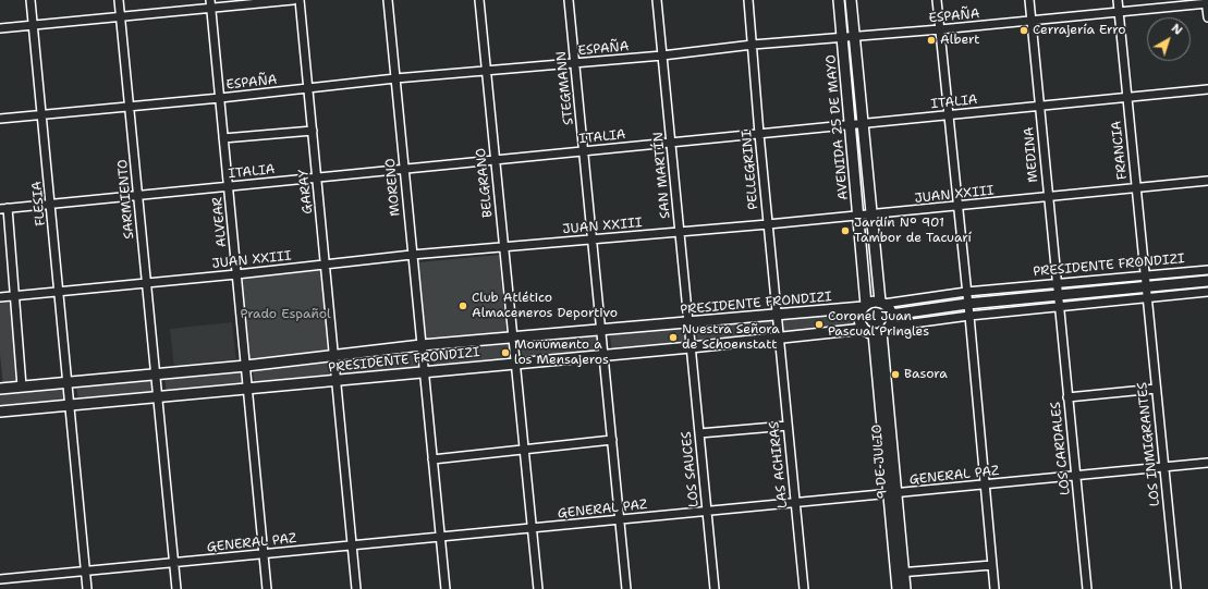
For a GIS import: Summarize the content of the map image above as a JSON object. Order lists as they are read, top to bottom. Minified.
{"streets":{"main road":["AVENIDA 25 DE MAYO","PRESIDENTE FRONDIZI","9 DE JULIO"],"street":["ESPAÑA","STEGMANN","ITALIA","FRANCIA","MEDINA","PELLEGRINI","SAN MARTÍN","BELGRANO","MORENO","GARAY","JUAN XXIII","SARMIENTO","FLESIA","ALVEAR","LOS INMIGRANTES","LOS CARDALES","LAS ACHIRAS","LOS SAUCES","GENERAL PAZ"]},"crossings":[["ESPAÑA","STEGMANN"],["ESPAÑA","AVENIDA 25 DE MAYO"],["ESPAÑA","FRANCIA"],["ESPAÑA","MEDINA"],["ESPAÑA","PELLEGRINI"],["ESPAÑA","SAN MARTÍN"],["ESPAÑA","BELGRANO"],["ESPAÑA","MORENO"],["ESPAÑA","GARAY"],["ESPAÑA","SARMIENTO"],["ESPAÑA","FLESIA"],["ESPAÑA","ALVEAR"],["STEGMANN","ITALIA"],["STEGMANN","JUAN XXIII"],["STEGMANN","PRESIDENTE FRONDIZI"],["STEGMANN","GENERAL PAZ"],["ITALIA","AVENIDA 25 DE MAYO"],["ITALIA","FRANCIA"],["ITALIA","MEDINA"],["ITALIA","PELLEGRINI"],["ITALIA","SAN MARTÍN"],["ITALIA","BELGRANO"],["ITALIA","MORENO"],["ITALIA","GARAY"],["ITALIA","SARMIENTO"],["ITALIA","FLESIA"],["ITALIA","ALVEAR"],["AVENIDA 25 DE MAYO","JUAN XXIII"],["AVENIDA 25 DE MAYO","PRESIDENTE FRONDIZI"],["AVENIDA 25 DE MAYO","9 DE JULIO"],["FRANCIA","JUAN XXIII"],["FRANCIA","PRESIDENTE FRONDIZI"],["FRANCIA","LOS INMIGRANTES"],["MEDINA","JUAN XXIII"],["MEDINA","PRESIDENTE FRONDIZI"],["MEDINA","LOS CARDALES"],["PELLEGRINI","JUAN XXIII"],["PELLEGRINI","PRESIDENTE FRONDIZI"],["PELLEGRINI","LAS ACHIRAS"],["SAN MARTÍN","JUAN XXIII"],["SAN MARTÍN","PRESIDENTE FRONDIZI"],["SAN MARTÍN","LOS SAUCES"],["BELGRANO","JUAN XXIII"],["BELGRANO","PRESIDENTE FRONDIZI"],["BELGRANO","GENERAL PAZ"],["MORENO","JUAN XXIII"],["MORENO","PRESIDENTE FRONDIZI"],["MORENO","GENERAL PAZ"],["GARAY","JUAN XXIII"],["GARAY","PRESIDENTE FRONDIZI"],["GARAY","GENERAL PAZ"],["JUAN XXIII","SARMIENTO"],["JUAN XXIII","FLESIA"],["JUAN XXIII","ALVEAR"],["SARMIENTO","PRESIDENTE FRONDIZI"],["SARMIENTO","GENERAL PAZ"],["FLESIA","PRESIDENTE FRONDIZI"],["FLESIA","GENERAL PAZ"],["ALVEAR","PRESIDENTE FRONDIZI"],["ALVEAR","GENERAL PAZ"],["PRESIDENTE FRONDIZI","9 DE JULIO"],["PRESIDENTE FRONDIZI","LAS ACHIRAS"],["PRESIDENTE FRONDIZI","LOS SAUCES"],["LOS INMIGRANTES","GENERAL PAZ"],["LOS CARDALES","GENERAL PAZ"],["9 DE JULIO","GENERAL PAZ"],["LAS ACHIRAS","GENERAL PAZ"],["LOS SAUCES","GENERAL PAZ"]],"parks":["Prado Español"],"places":["Cerrajería Erro","Albert","Jardín N° 901 Tambor de Tacuarí","Club Atlético Almaceneros Deportivo","Coronel Juan Pascual Pringles","Nuestra Señora de Schoenstatt","Monumento a los Mensajeros","Basora"],"north":"top right"}
